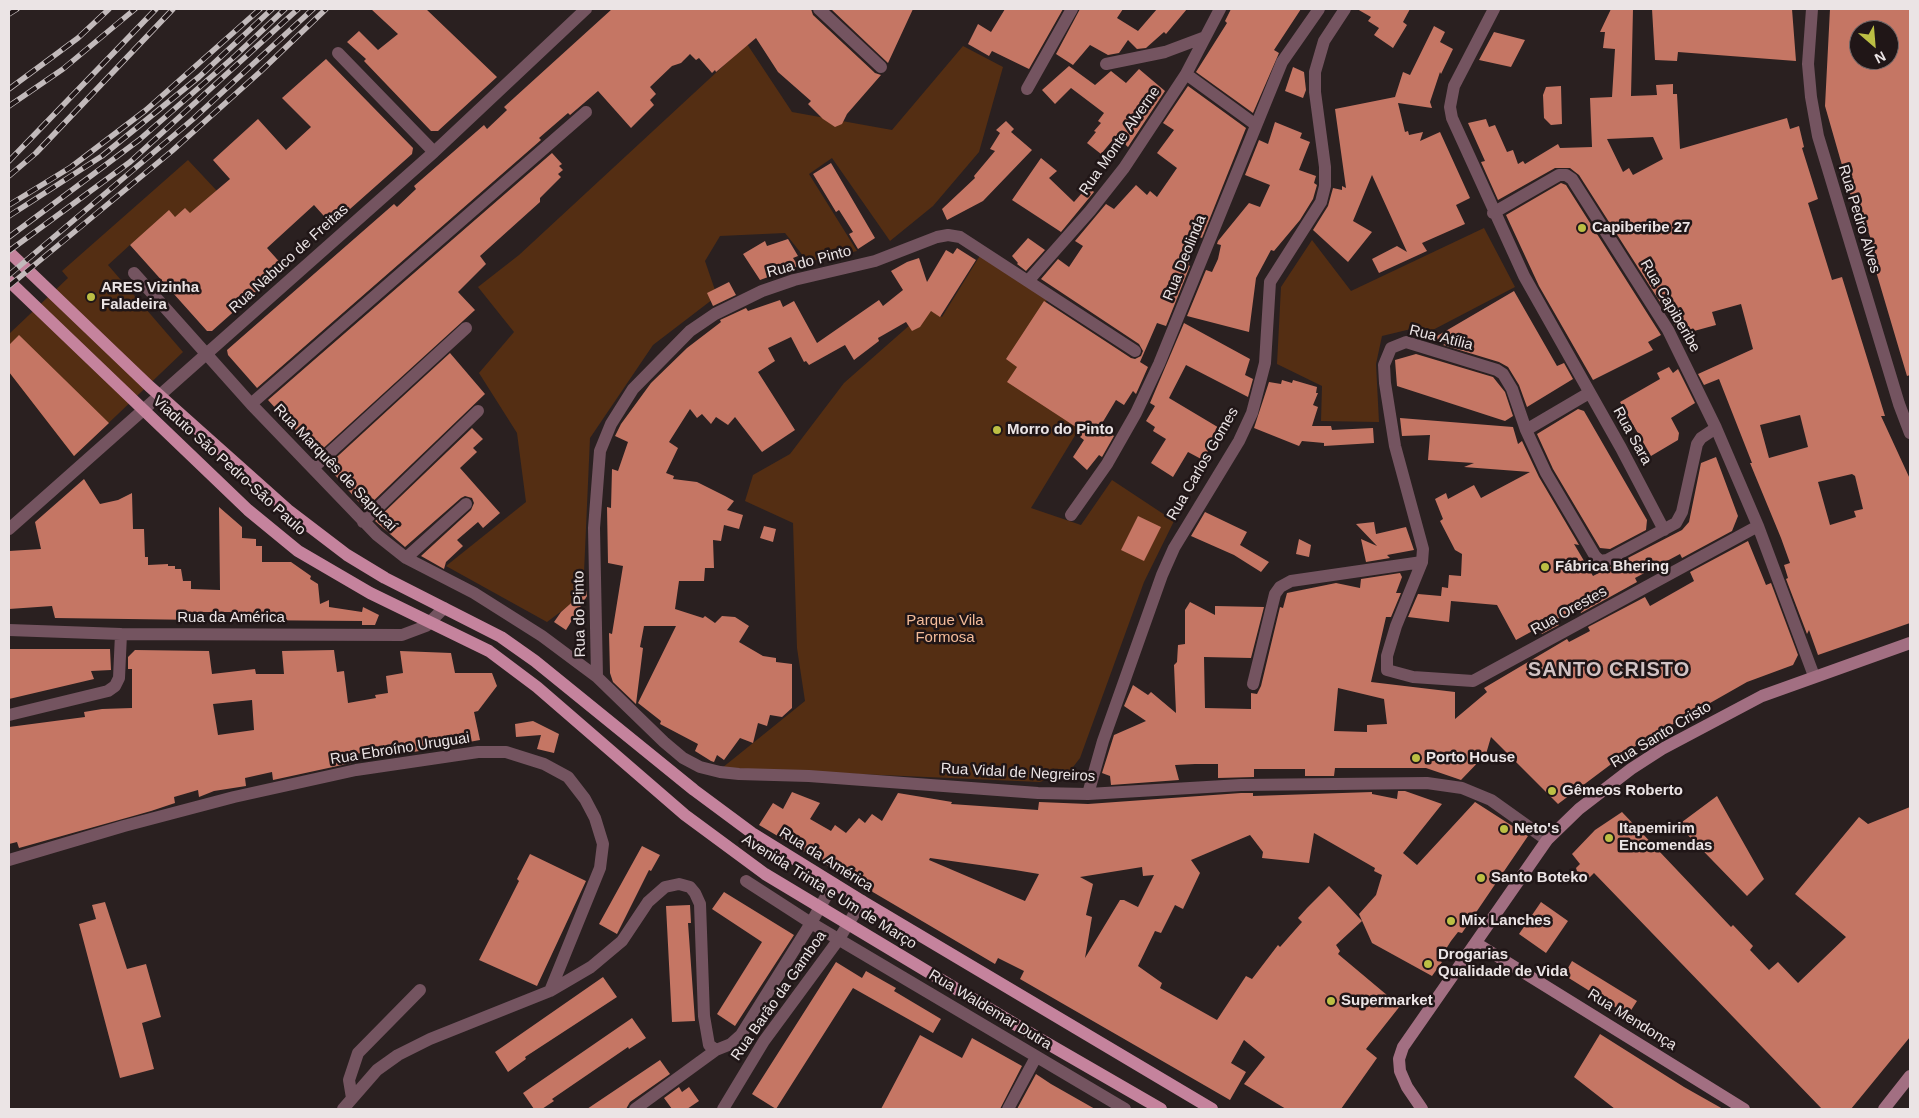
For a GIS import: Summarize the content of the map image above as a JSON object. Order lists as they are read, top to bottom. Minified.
{"streets":{"main road":["Viaduto São Pedro-São Paulo","Rua da América","Rua Santo Cristo","Avenida Trinta e Um de Março","Rua Mendonça"],"street":["Rua Monte Alverne","Rua Pedro Alves","Rua Deolinda","Rua Nabuco de Freitas","Rua do Pinto","Rua Capiberibe","Rua Atília","Rua Sara","Rua Carlos Gomes","Rua Marquês de Sapucaí","Rua Orestes","Rua Ebroíno Uruguai","Rua Vidal de Negreiros","Rua Barão da Gamboa","Rua Waldemar Dutra"]},"crossings":[["Rua Monte Alverne","Rua do Pinto"],["Rua Nabuco de Freitas","Rua Marquês de Sapucaí"],["Rua do Pinto","Rua Marquês de Sapucaí"],["Rua do Pinto","Rua Vidal de Negreiros"],["Rua Capiberibe","Rua Sara"],["Rua Atília","Rua Sara"],["Rua Atília","Rua Orestes"],["Rua Carlos Gomes","Rua Vidal de Negreiros"],["Viaduto São Pedro-São Paulo","Rua da América"],["Viaduto São Pedro-São Paulo","Avenida Trinta e Um de Março"],["Rua Marquês de Sapucaí","Rua Vidal de Negreiros"],["Rua da América","Rua Barão da Gamboa"],["Rua Santo Cristo","Rua Vidal de Negreiros"],["Rua Santo Cristo","Rua Mendonça"],["Rua Barão da Gamboa","Rua Waldemar Dutra"]],"districts":["SANTO CRISTO"],"parks":["Parque Vila Formosa"],"places":["Capiberibe 27","ARES Vizinha Faladeira","Morro do Pinto","Fábrica Bhering","Porto House","Gêmeos Roberto","Neto's","Itapemirim Encomendas","Santo Boteko","Mix Lanches","Drogarias Qualidade de Vida","Supermarket"],"north":"bottom right"}
